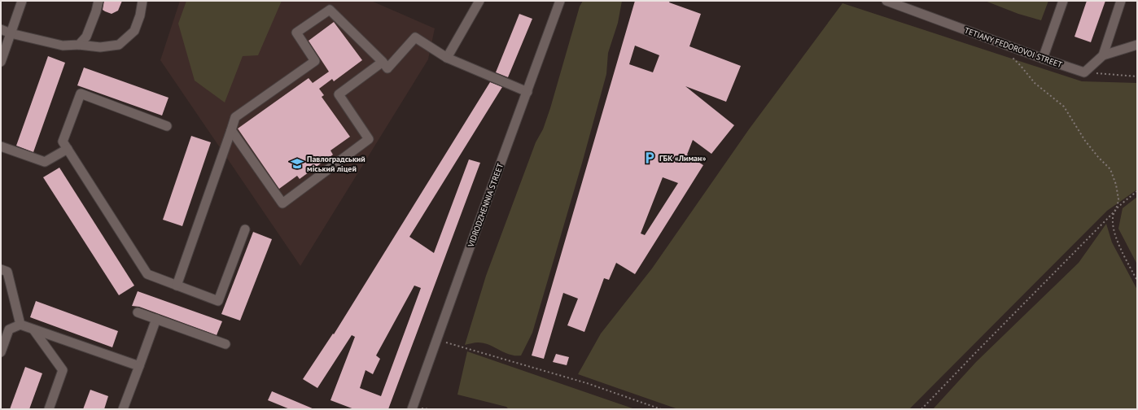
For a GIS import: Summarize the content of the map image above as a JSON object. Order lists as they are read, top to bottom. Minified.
{"streets":{"street":["TETIANY FEDOROVOI STREET","VIDRODZHENNIA STREET"]},"places":{"parking":["ГБК «Лиман»"],"school or university":["Павлоградський міський ліцей"]}}
